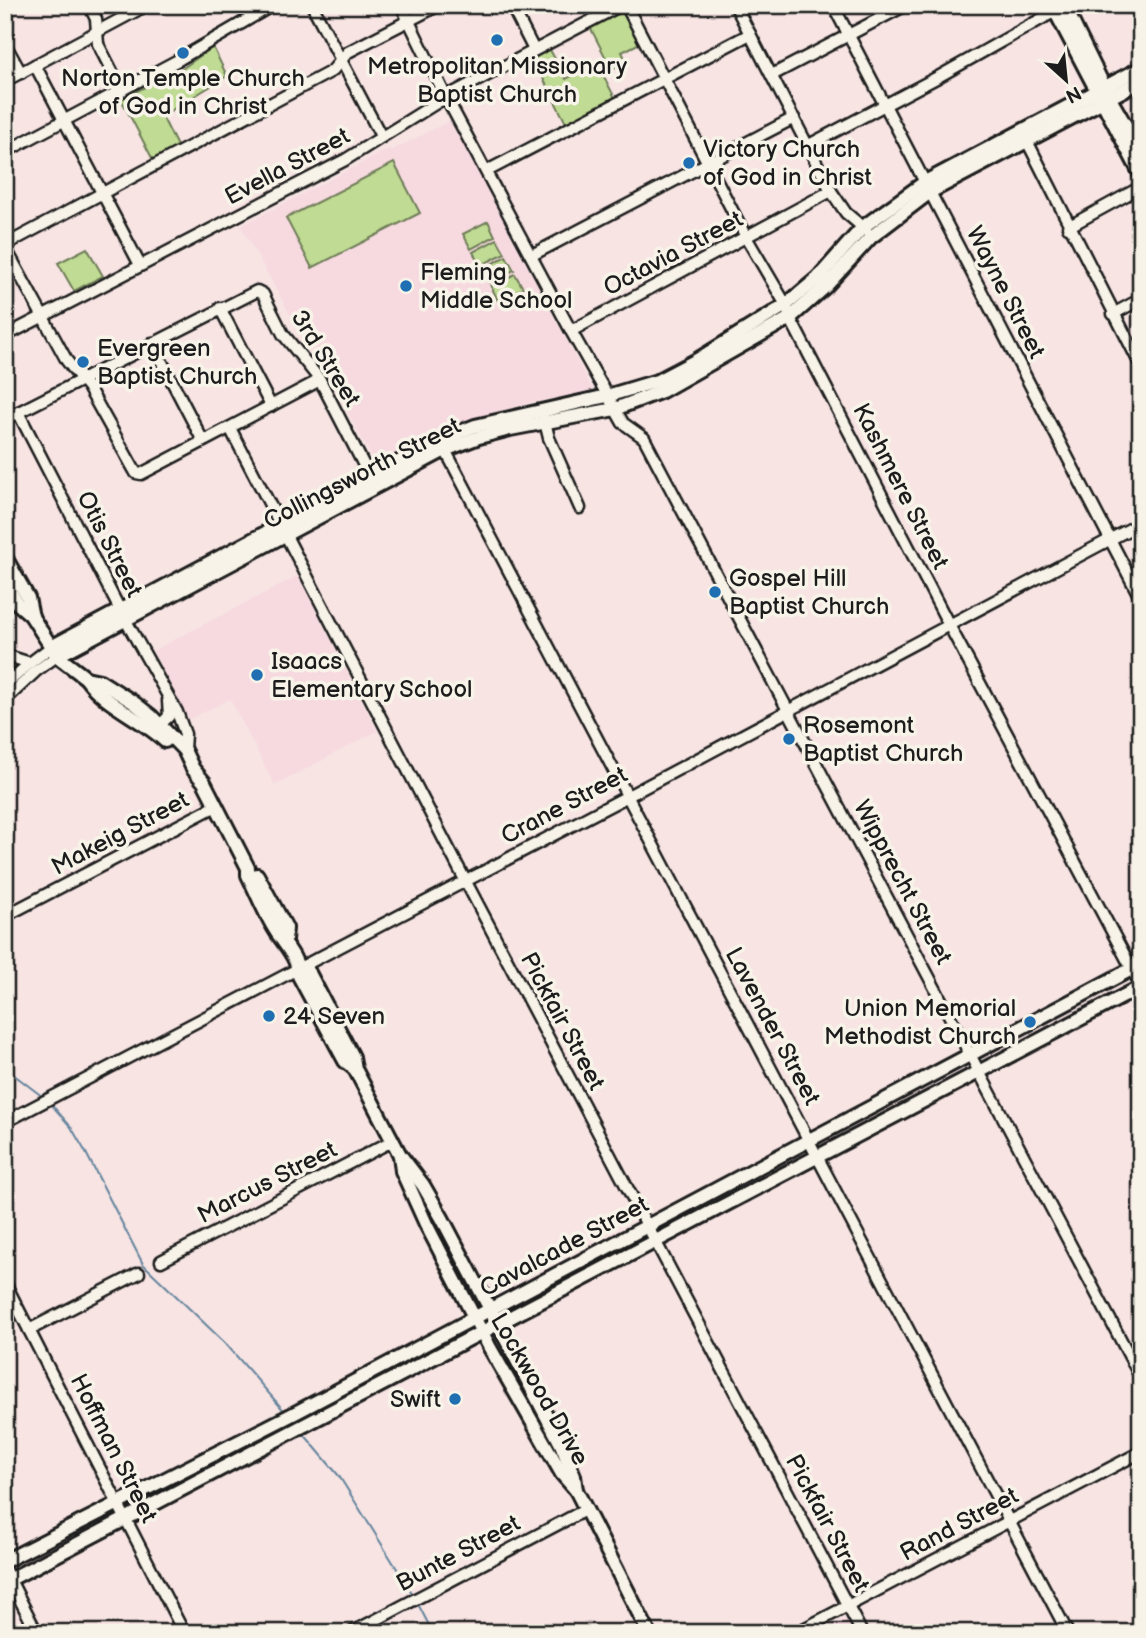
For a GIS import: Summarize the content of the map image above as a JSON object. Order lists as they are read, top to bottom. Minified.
{"streets":{"main road":["Collingsworth Street","Cavalcade Street","Lockwood Drive"],"street":["Evella Street","Octavia Street","Wayne Street","3rd Street","Kashmere Street","Otis Street","Crane Street","Makeig Street","Wipprecht Street","Pickfair Street","Lavender Street","Marcus Street","Hoffman Street","Rand Street","Bunte Street"]},"crossings":[["Evella Street","Wipprecht Street"],["Octavia Street","Kashmere Street"],["Octavia Street","Wipprecht Street"],["Wayne Street","Collingsworth Street"],["Wayne Street","Crane Street"],["3rd Street","Collingsworth Street"],["Collingsworth Street","Kashmere Street"],["Collingsworth Street","Otis Street"],["Collingsworth Street","Wipprecht Street"],["Collingsworth Street","Pickfair Street"],["Collingsworth Street","Lavender Street"],["Collingsworth Street","Lockwood Drive"],["Kashmere Street","Crane Street"],["Kashmere Street","Cavalcade Street"],["Otis Street","Lockwood Drive"],["Crane Street","Wipprecht Street"],["Crane Street","Pickfair Street"],["Crane Street","Lavender Street"],["Crane Street","Lockwood Drive"],["Makeig Street","Lockwood Drive"],["Wipprecht Street","Cavalcade Street"],["Pickfair Street","Cavalcade Street"],["Pickfair Street","Rand Street"],["Lavender Street","Cavalcade Street"],["Lavender Street","Rand Street"],["Marcus Street","Lockwood Drive"],["Cavalcade Street","Lockwood Drive"],["Cavalcade Street","Hoffman Street"],["Lockwood Drive","Bunte Street"]],"places":["Metropolitan Missionary Baptist Church","Norton Temple Church of God in Christ","Victory Church of God in Christ","Fleming Middle School","Evergreen Baptist Church","Gospel Hill Baptist Church","Isaacs Elementary School","Rosemont Baptist Church","24 Seven","Union Memorial Methodist Church","Swift"],"north":"bottom right"}
